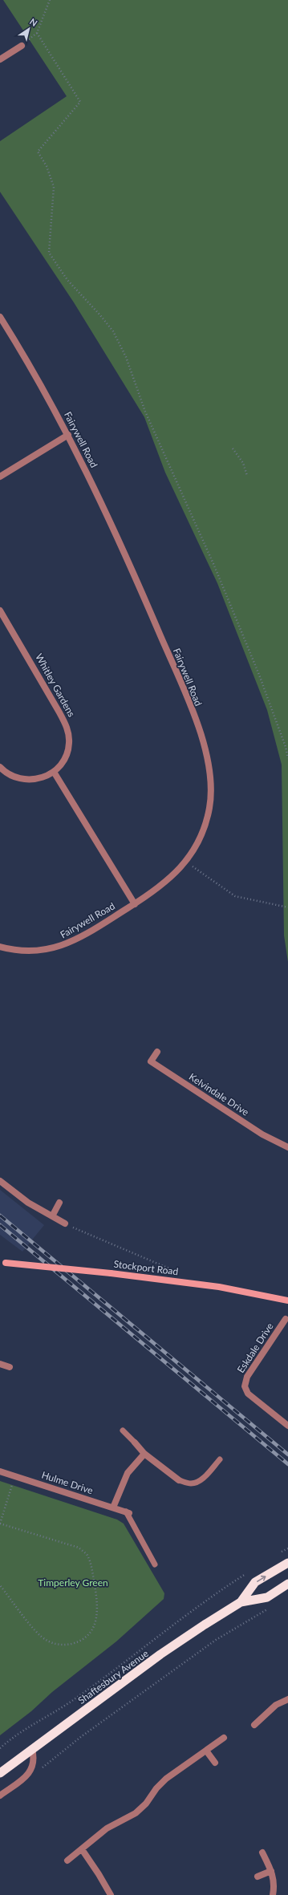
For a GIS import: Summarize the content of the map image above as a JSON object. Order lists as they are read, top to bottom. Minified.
{"streets":{"highway":["Shaftesbury Avenue"],"main road":["Stockport Road"],"street":["Fairywell Road","Whitley Gardens","Kelvindale Drive","Eskdale Drive","Hulme Drive"]},"parks":["Timperley Green"],"north":"top right"}
